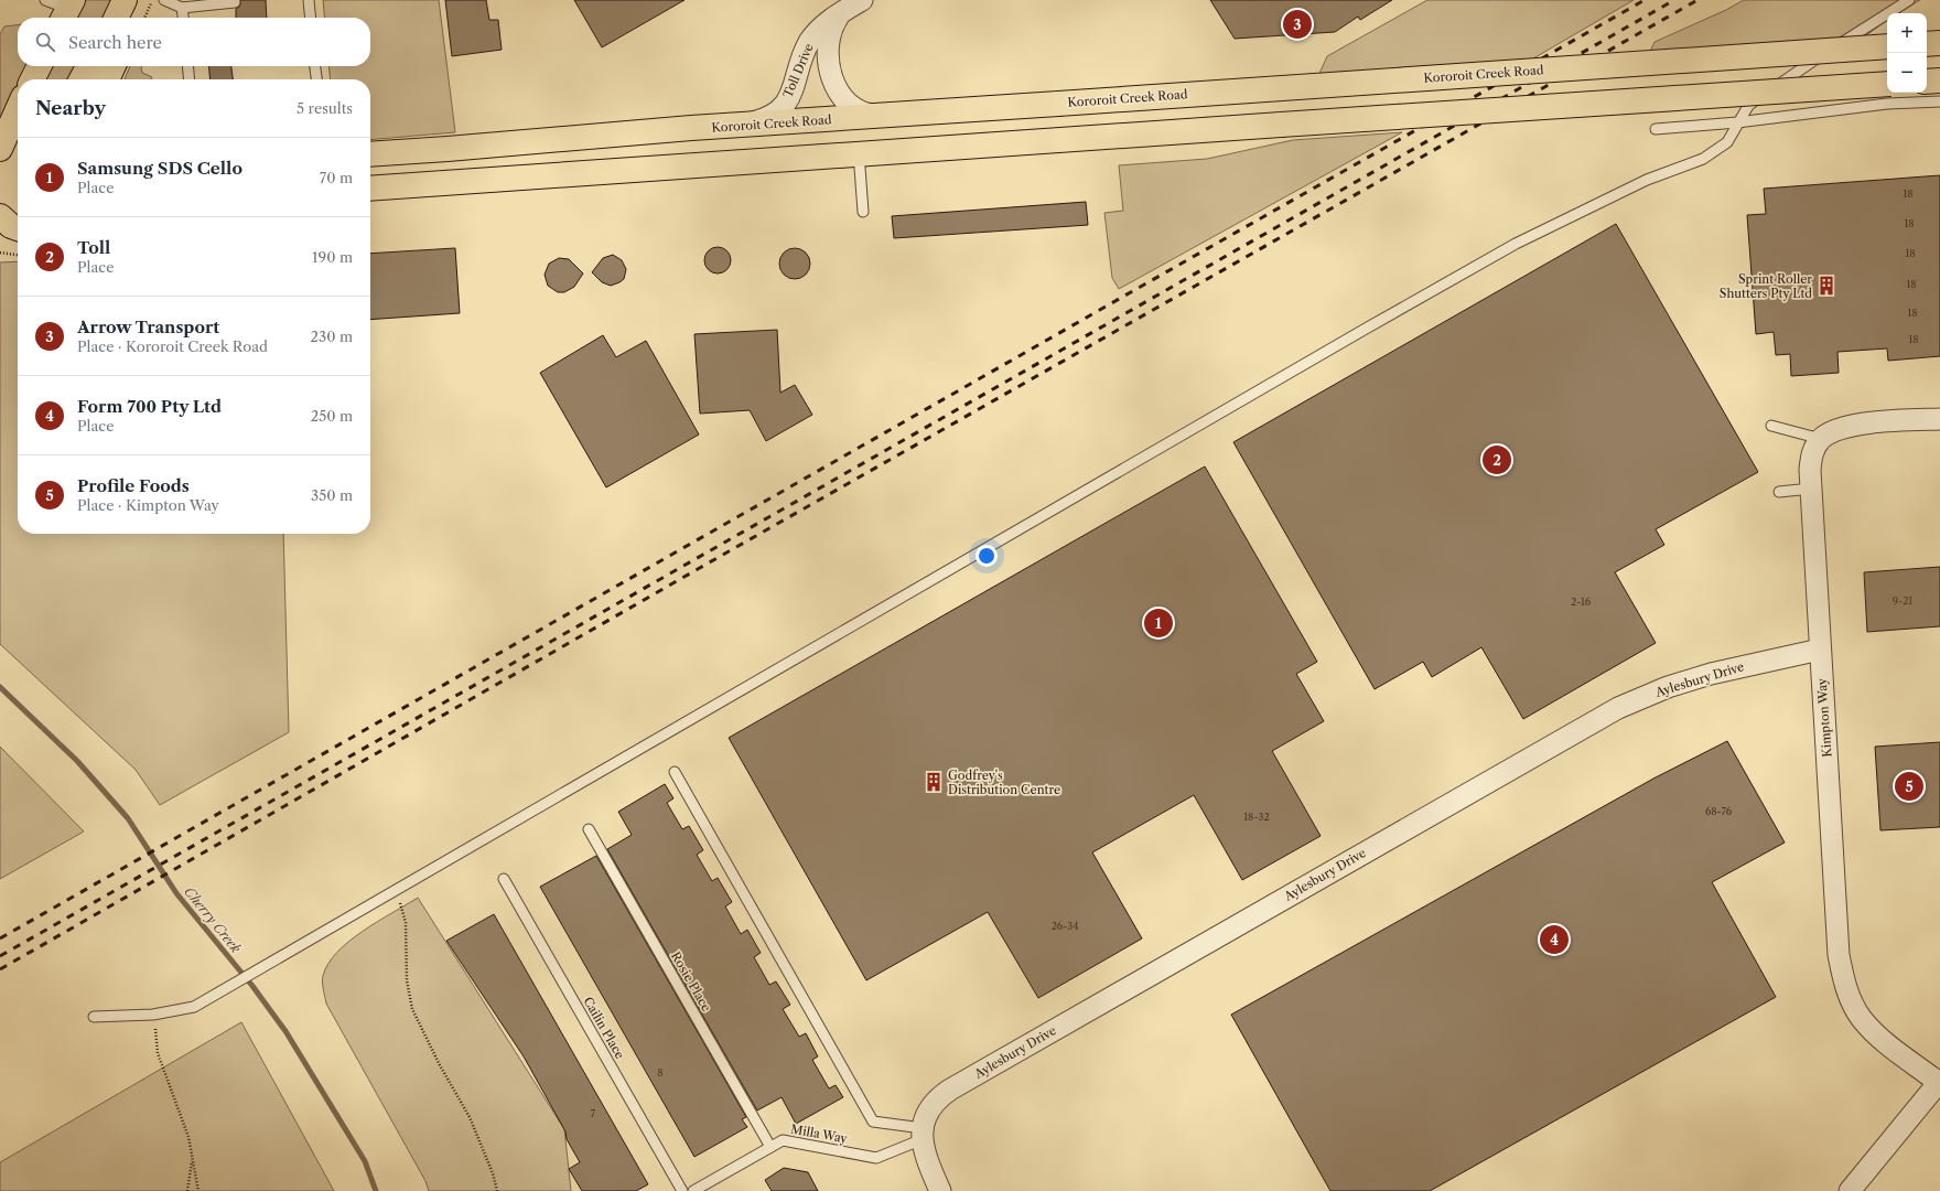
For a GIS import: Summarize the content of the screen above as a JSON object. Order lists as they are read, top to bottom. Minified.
{"streets":{"main road":["Kororoit Creek Road"],"street":["Toll Drive","Aylesbury Drive","Kimpton Way"],"lane":["Rosie Place","Cailin Place","Milla Way"]},"crossings":[["Toll Drive","Kororoit Creek Road"],["Aylesbury Drive","Kimpton Way"],["Aylesbury Drive","Milla Way"],["Rosie Place","Milla Way"]],"water":["Cherry Creek"],"places":{"building":["Sprint Roller Shutters Pty Ltd","Godfrey's Distribution Centre"]},"house_numbers":["18","18","18","18","18","18","9-21","2-16","68-76","18-32","26-34","8","7"],"page":{"pins":["3","2","1","5","4"],"map_buttons":["+","−"],"search":"Search here","heading":["Nearby","5 results"],"list":[{"mark":"1","name":"Samsung SDS Cello","note":"Place","value":"70 m"},{"mark":"2","name":"Toll","note":"Place","value":"190 m"},{"mark":"3","name":"Arrow Transport","note":"Place · Kororoit Creek Road","value":"230 m"},{"mark":"4","name":"Form 700 Pty Ltd","note":"Place","value":"250 m"},{"mark":"5","name":"Profile Foods","note":"Place · Kimpton Way","value":"350 m"}]}}
